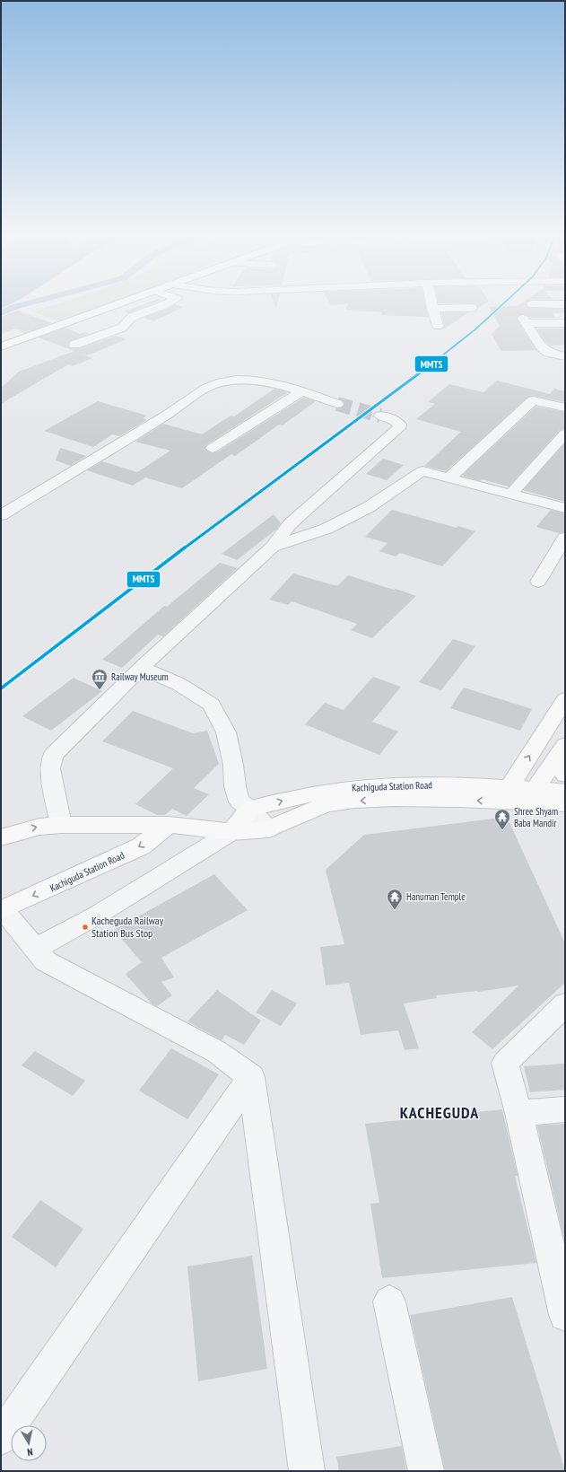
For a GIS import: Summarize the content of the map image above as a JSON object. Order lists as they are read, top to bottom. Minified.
{"streets":{"main road":["Kachiguda Station Road"]},"districts":["KACHEGUDA"],"places":{"museum":["Railway Museum"],"temple":["Shree Shyam Baba Mandir","Hanuman Temple"],"other":["Kacheguda Railway Station Bus Stop"]},"lines":["transit line MMTS"],"north":"bottom"}
